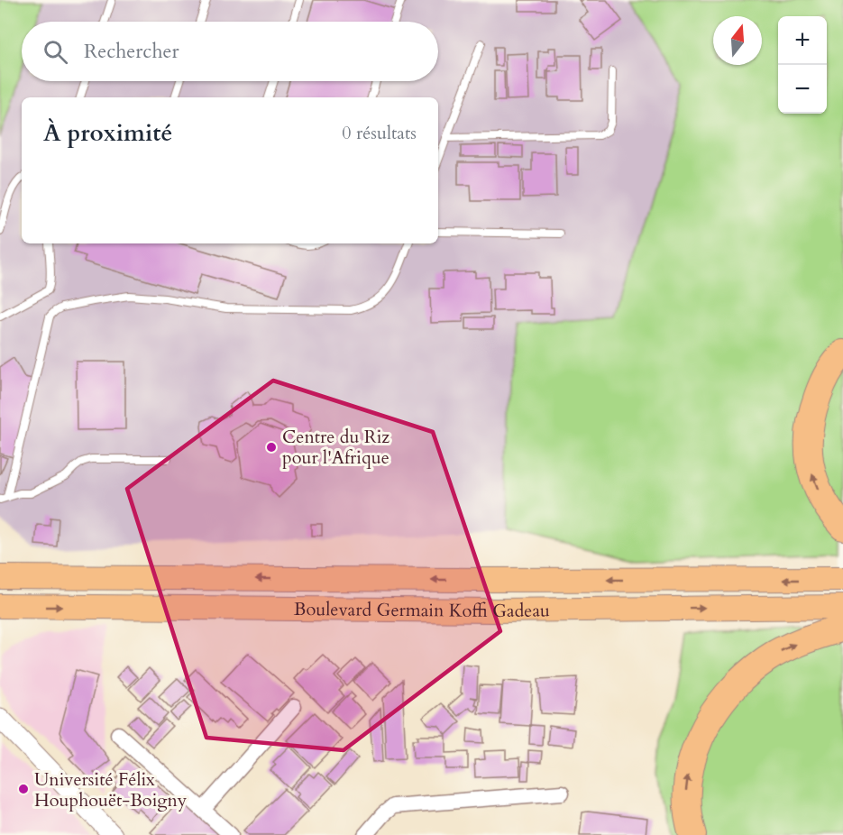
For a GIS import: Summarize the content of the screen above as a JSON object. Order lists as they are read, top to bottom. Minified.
{"streets":{"main road":["Boulevard Germain Koffi Gadeau"]},"places":["Centre du Riz pour l'Afrique","Université Félix Houphouët-Boigny"],"north":"top","page":{"map_buttons":["+","−"],"search":"Rechercher","heading":["À proximité","0 résultats"]}}
